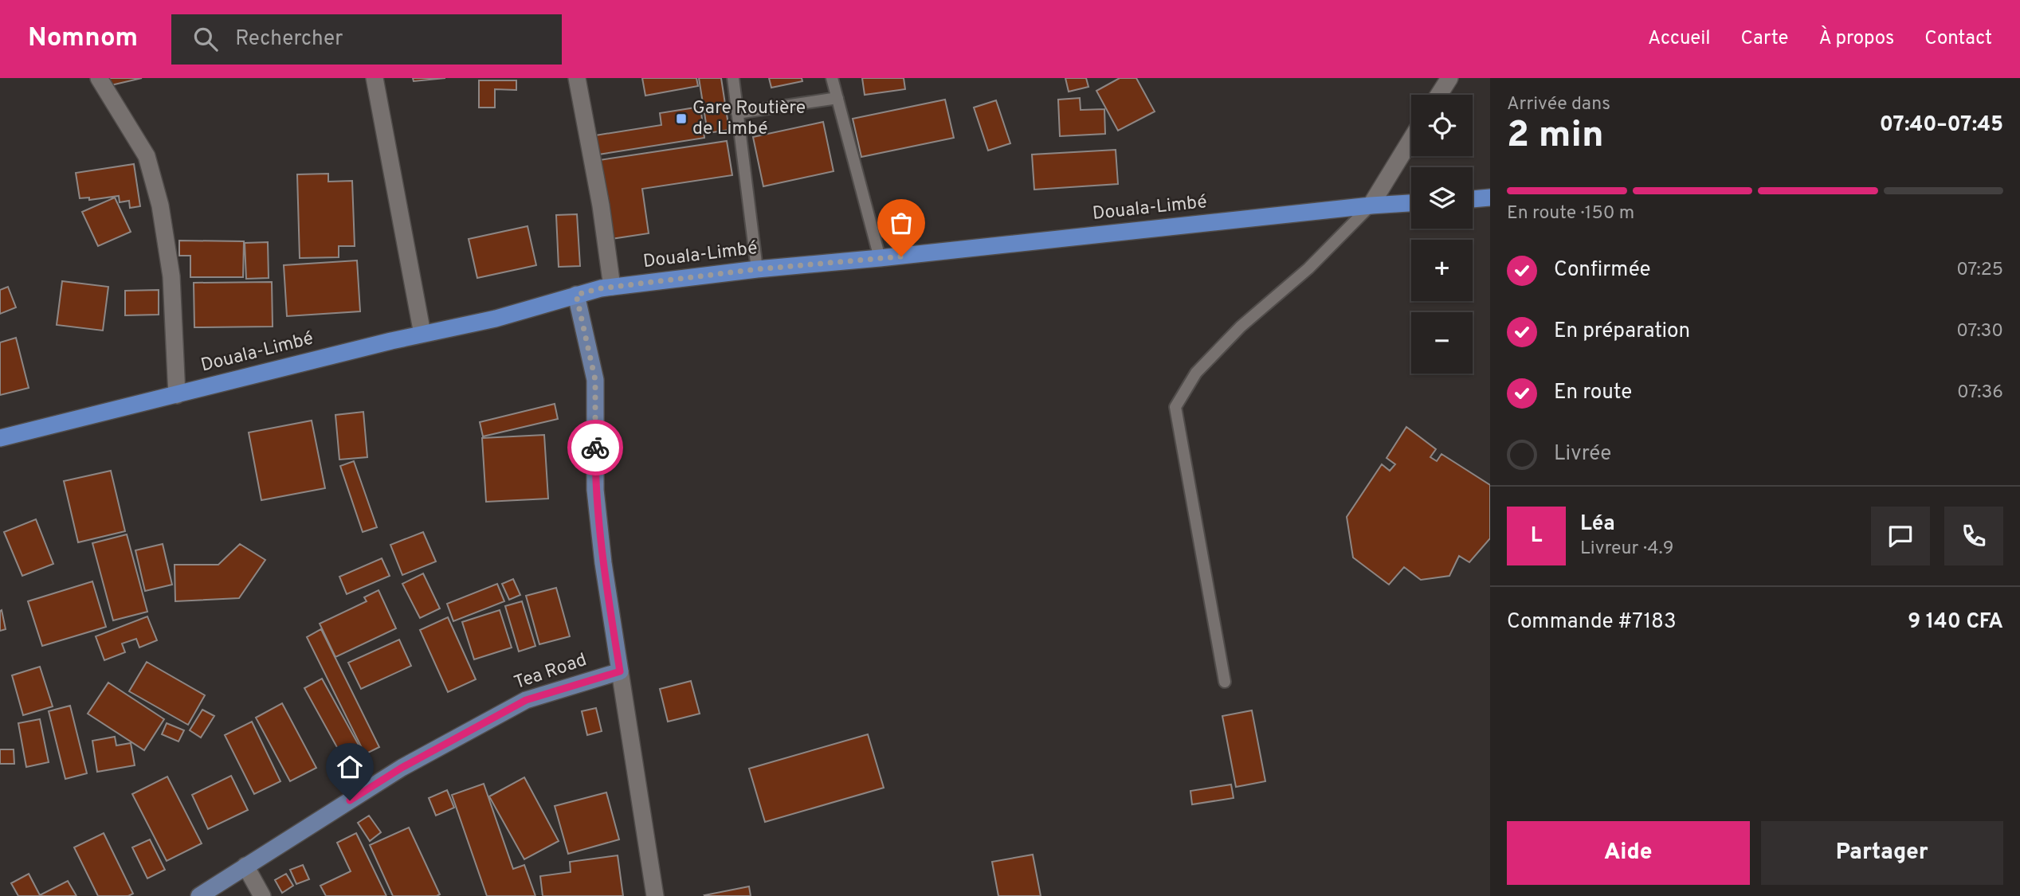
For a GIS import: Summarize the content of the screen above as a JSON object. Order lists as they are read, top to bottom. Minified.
{"streets":{"highway":["Douala-Limbé"],"main road":["Tea Road"]},"places":{"transit":["Gare Routière de Limbé"]},"page":{"header":"Nomnom","search":"Rechercher","nav":["Accueil","Carte","À propos","Contact"],"heading":["2 min","Arrivée dans","07:40–07:45"],"panel":["Léa","Livreur · 4.9","Commande #7183","9 140 CFA"],"map_buttons":["+","−"],"bar":"En route · 150 m","list":[["Confirmée","07:25"],["En préparation","07:30"],["En route","07:36"],"Livrée"],"round":"L","buttons":["Aide","Partager"]}}
